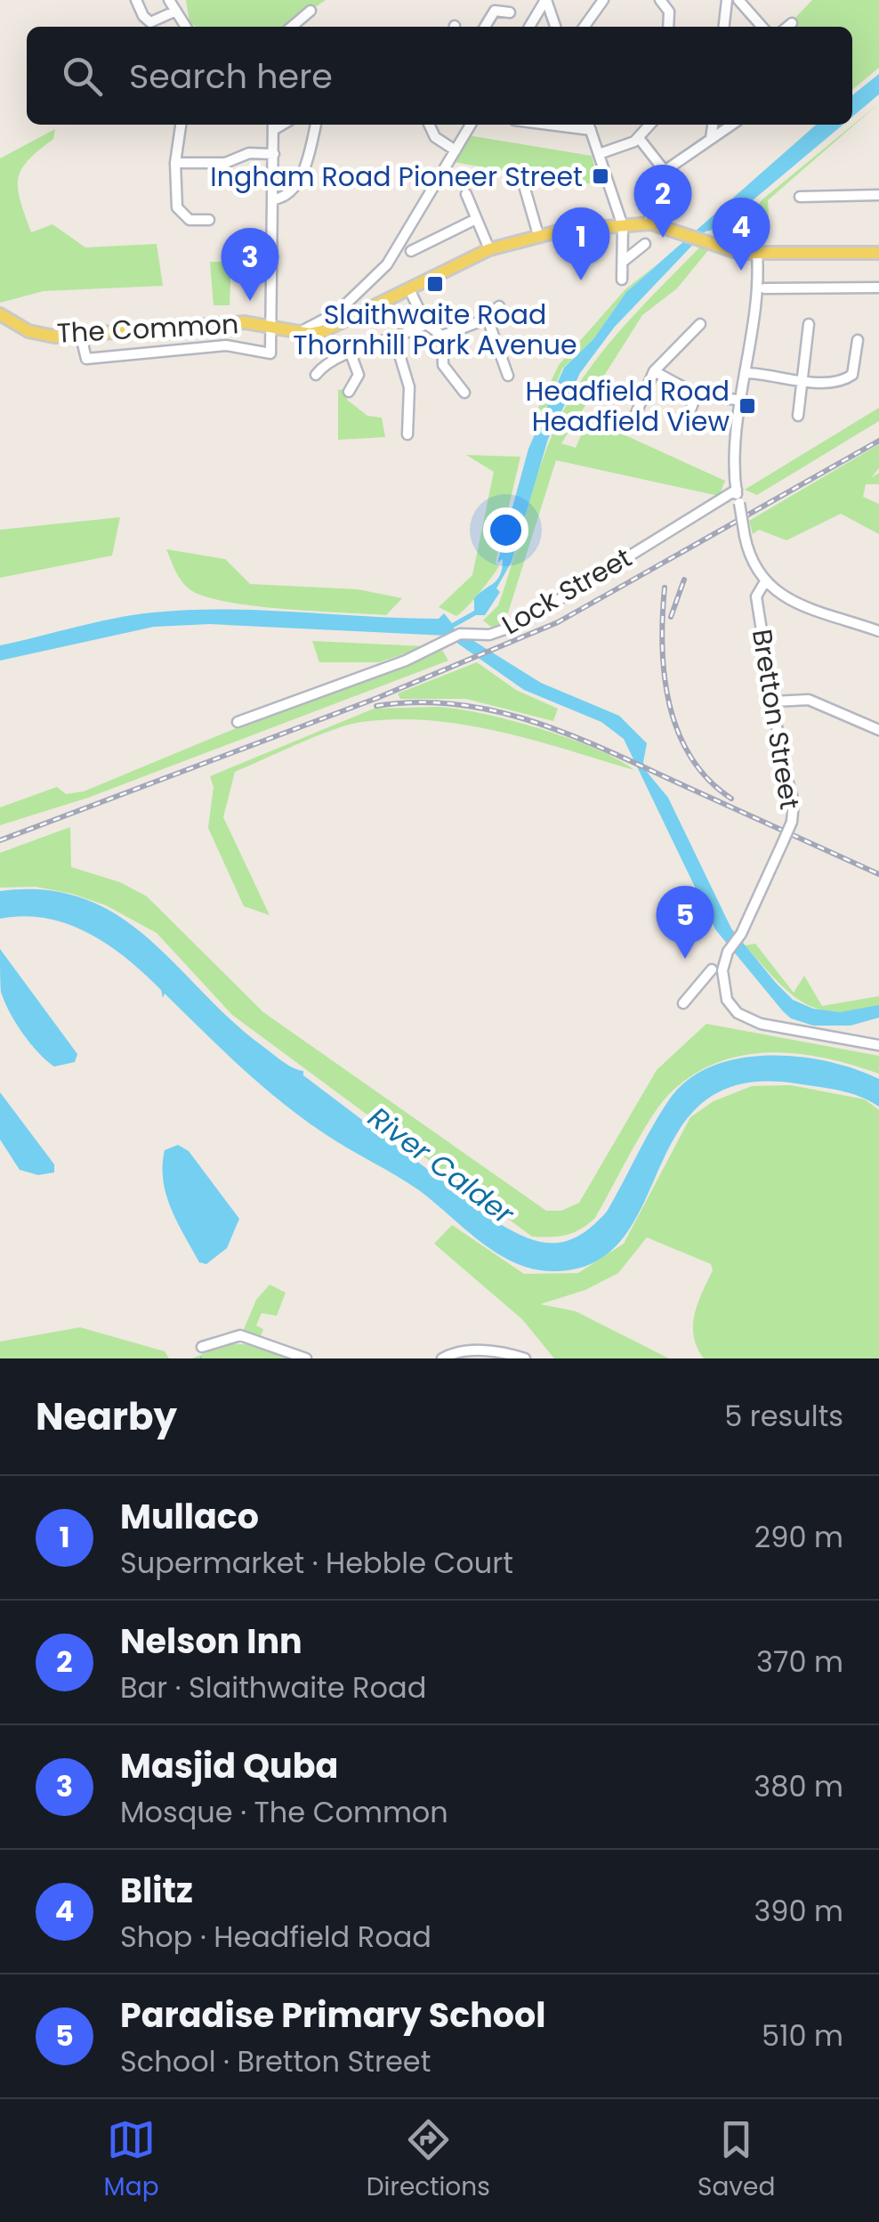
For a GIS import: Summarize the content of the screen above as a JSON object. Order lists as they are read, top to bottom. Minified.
{"streets":{"main road":["The Common"],"street":["Lock Street","Bretton Street"]},"water":["River Calder"],"places":{"transit":["Ingham Road Pioneer Street","Slaithwaite Road Thornhill Park Avenue","Headfield Road Headfield View"]},"page":{"search":"Search here","pins":["2","4","1","3","5"],"heading":["Nearby","5 results"],"list":[{"mark":"1","name":"Mullaco","note":"Supermarket · Hebble Court","value":"290 m"},{"mark":"2","name":"Nelson Inn","note":"Bar · Slaithwaite Road","value":"370 m"},{"mark":"3","name":"Masjid Quba","note":"Mosque · The Common","value":"380 m"},{"mark":"4","name":"Blitz","note":"Shop · Headfield Road","value":"390 m"},{"mark":"5","name":"Paradise Primary School","note":"School · Bretton Street","value":"510 m"}],"nav":["Map","Directions","Saved"]}}
